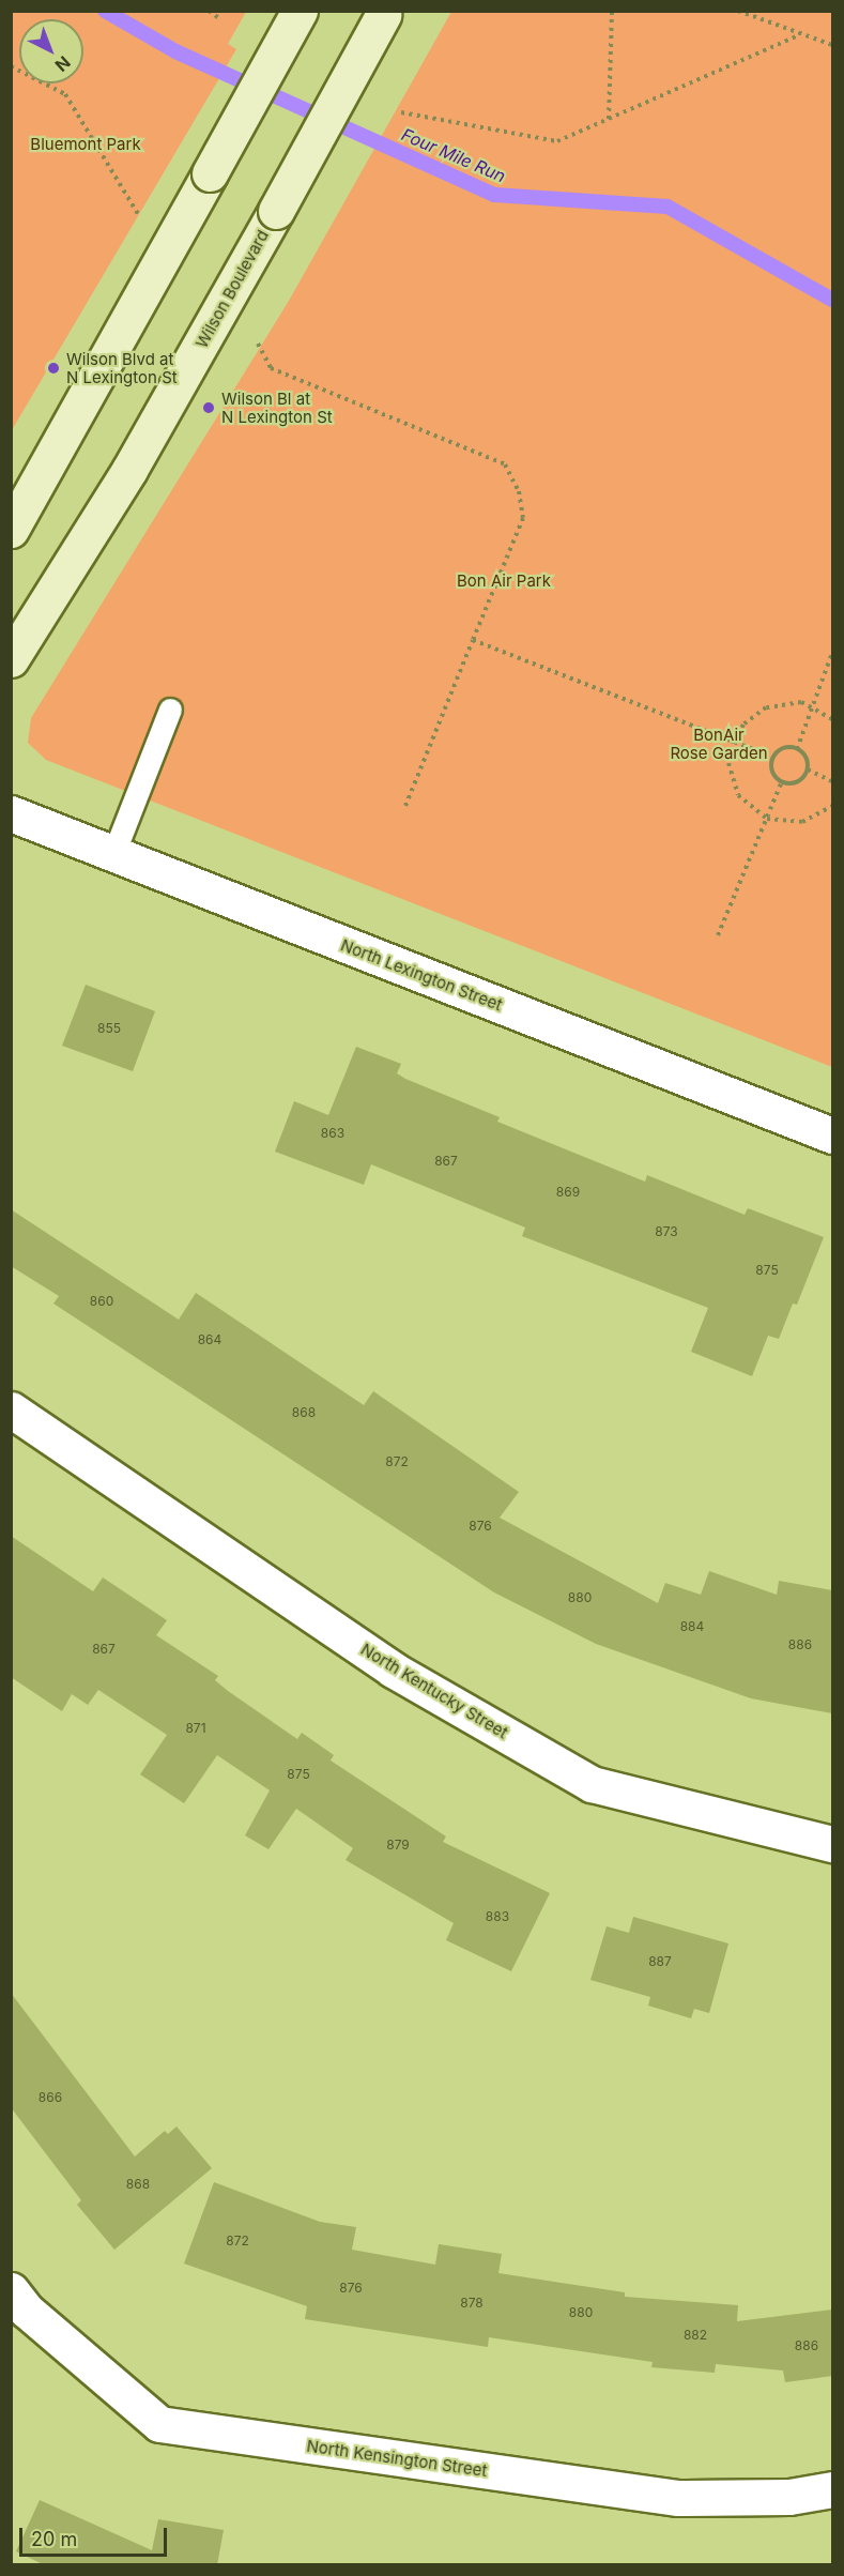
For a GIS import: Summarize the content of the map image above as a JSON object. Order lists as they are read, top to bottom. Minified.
{"streets":{"main road":["Wilson Boulevard"],"street":["North Lexington Street","North Kentucky Street","North Kensington Street"]},"water":["Four Mile Run"],"parks":["Bluemont Park","Bon Air Park","BonAir Rose Garden"],"places":["Wilson Blvd at N Lexington St","Wilson Bl at N Lexington St"],"house_numbers":["855","863","867","869","873","875","860","864","868","872","876","880","884","886","867","871","875","879","883","887","866","868","872","876","878","880","882","886"],"scale_bar":"20 m","north":"bottom right"}
